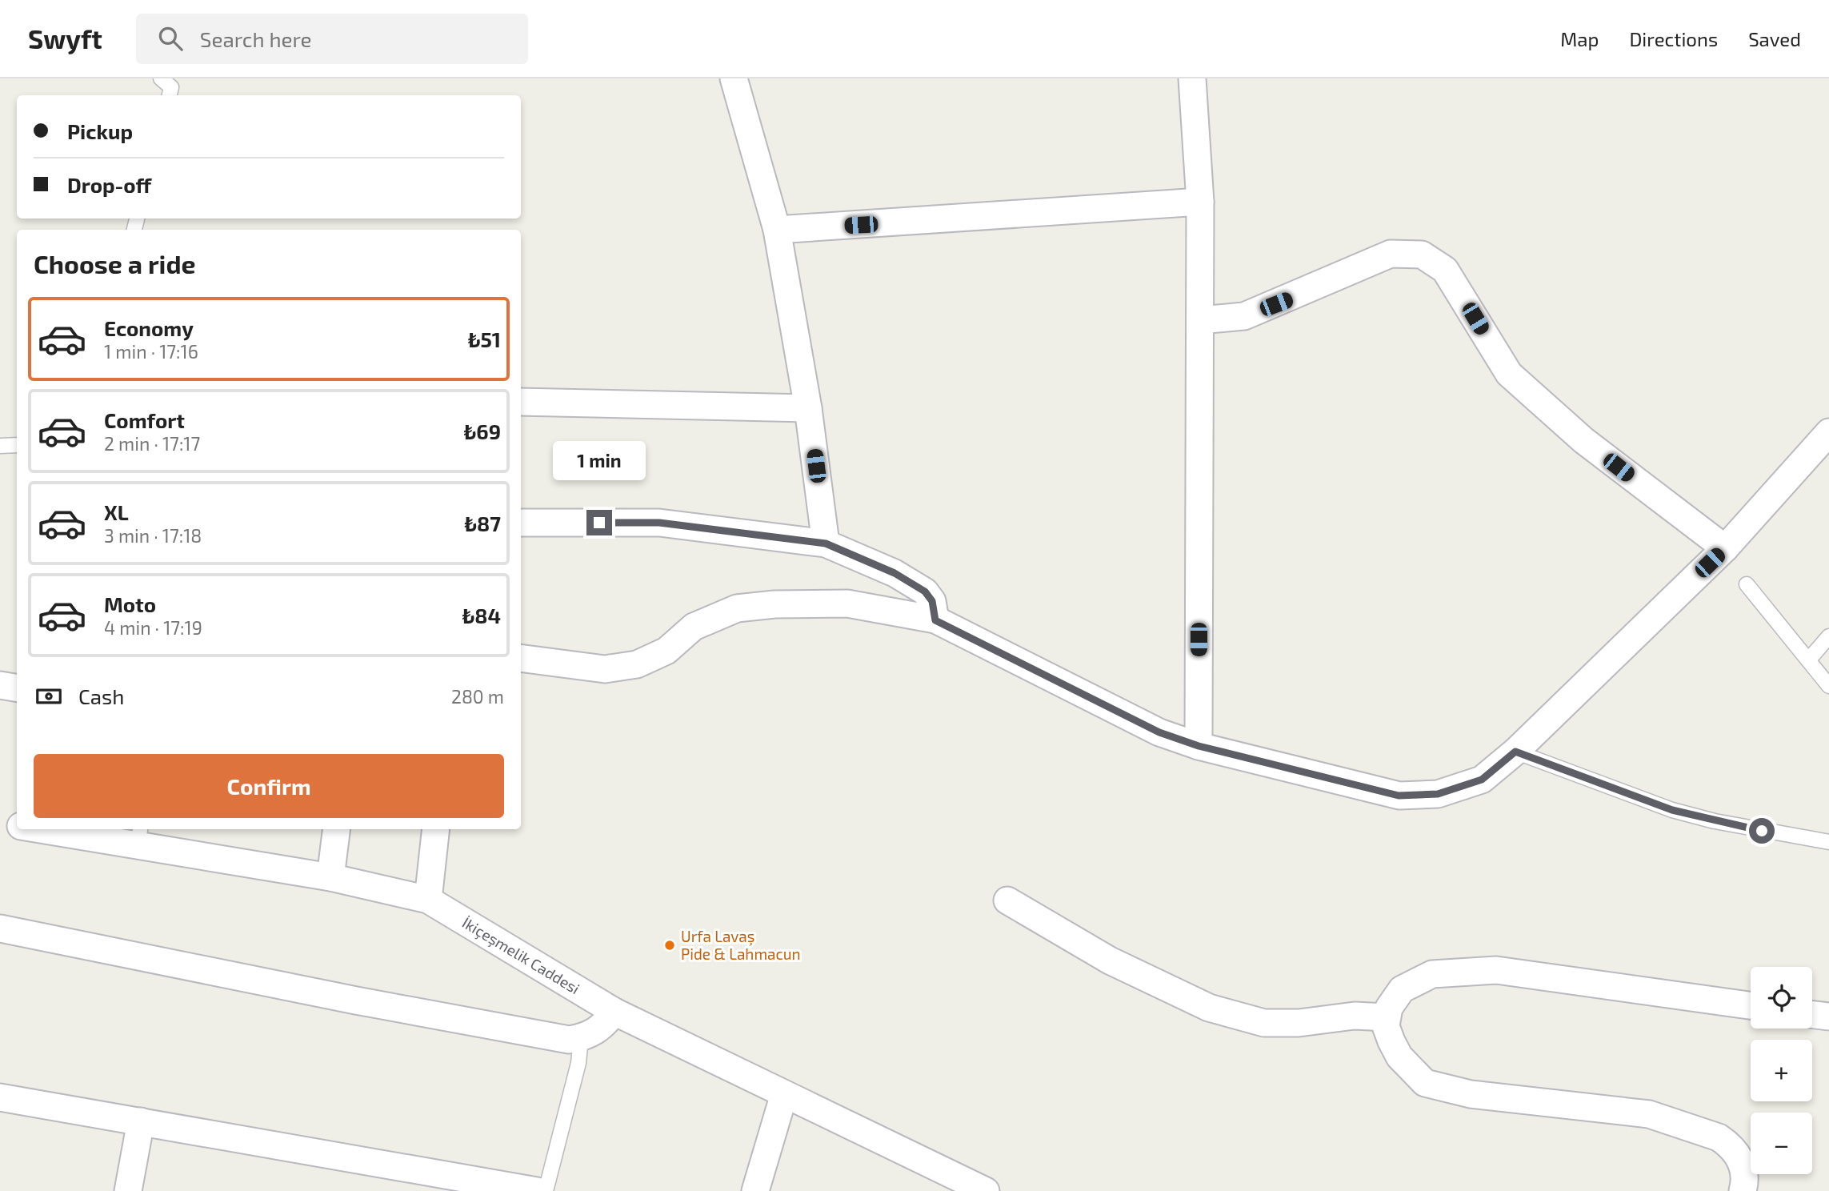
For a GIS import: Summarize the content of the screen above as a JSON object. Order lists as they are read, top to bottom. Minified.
{"streets":{"street":["İkiçeşmelik Caddesi"]},"places":["Urfa Lavaş Pide & Lahmacun"],"page":{"header":"Swyft","search":"Search here","nav":["Map","Directions","Saved"],"banner":["Pickup","Drop-off"],"heading":"Choose a ride","list":[{"name":"Economy","note":"1 min · 17:16","value":"₺51"},{"name":"Comfort","note":"2 min · 17:17","value":"₺69"},{"name":"XL","note":"3 min · 17:18","value":"₺87"},{"name":"Moto","note":"4 min · 17:19","value":"₺84"}],"bubble":"1 min","pay":["Cash","280 m"],"buttons":"Confirm","map_buttons":["+","−"]}}
